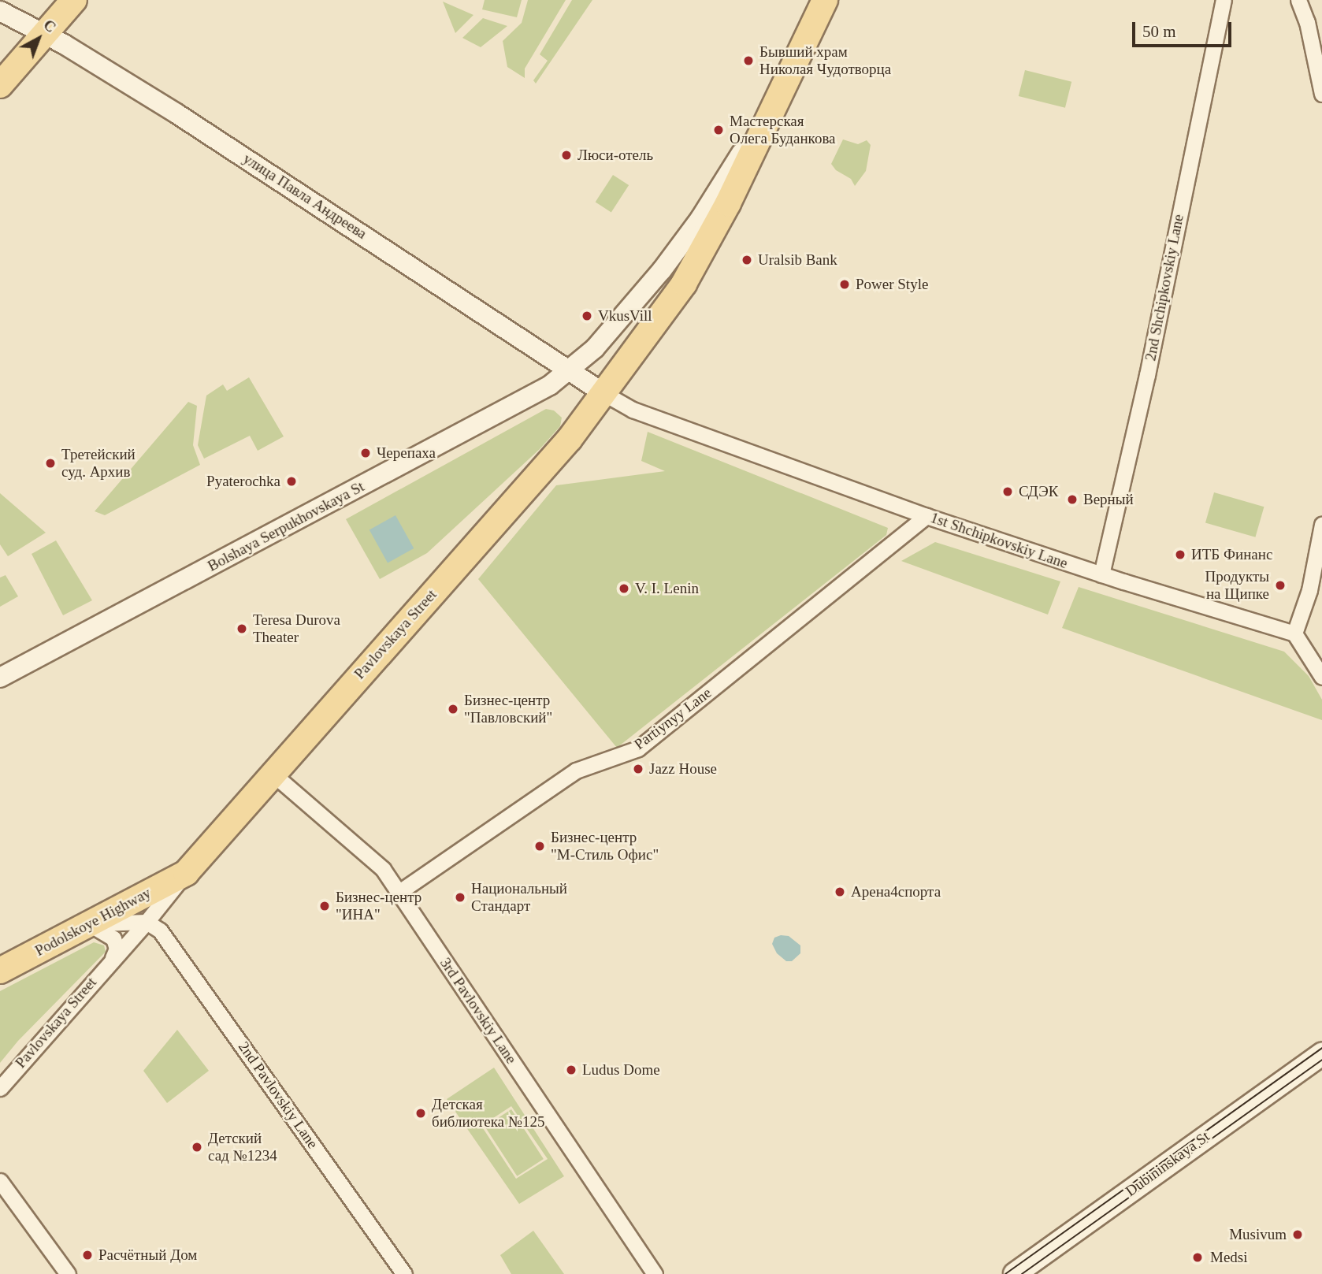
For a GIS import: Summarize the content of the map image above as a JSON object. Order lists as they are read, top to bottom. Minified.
{"streets":{"main road":["Pavlovskaya Street","Podolskoye Highway","Dubininskaya St"],"street":["улица Павла Андреева","2nd Shchipkovskiy Lane","Bolshaya Serpukhovskaya St","1st Shchipkovskiy Lane","Partiynyy Lane","3rd Pavlovskiy Lane","2nd Pavlovskiy Lane"]},"crossings":[["улица Павла Андреева","Bolshaya Serpukhovskaya St"],["улица Павла Андреева","1st Shchipkovskiy Lane"],["улица Павла Андреева","Pavlovskaya Street"],["2nd Shchipkovskiy Lane","1st Shchipkovskiy Lane"],["Bolshaya Serpukhovskaya St","Pavlovskaya Street"],["1st Shchipkovskiy Lane","Pavlovskaya Street"],["1st Shchipkovskiy Lane","Partiynyy Lane"],["Pavlovskaya Street","Podolskoye Highway"],["Pavlovskaya Street","3rd Pavlovskiy Lane"],["Pavlovskaya Street","2nd Pavlovskiy Lane"],["Partiynyy Lane","3rd Pavlovskiy Lane"]],"places":["Бывший храм Николая Чудотворца","Мастерская Олега Буданкова","Люси-отель","Uralsib Bank","Power Style","VkusVill","Черепаха","Третейский суд. Архив","Pyaterochka","СДЭК","Верный","ИТБ Финанс","Продукты на Щипке","V. I. Lenin","Teresa Durova Theater","Бизнес-центр \"Павловский\"","Jazz House","Бизнес-центр \"М-Стиль Офис\"","Арена4спорта","Национальный Стандарт","Бизнес-центр \"ИНА\"","Ludus Dome","Детская библиотека №125","Детский сад №1234","Musivum","Расчётный Дом","Medsi"],"scale_bar":"50 m","north":"top right"}
